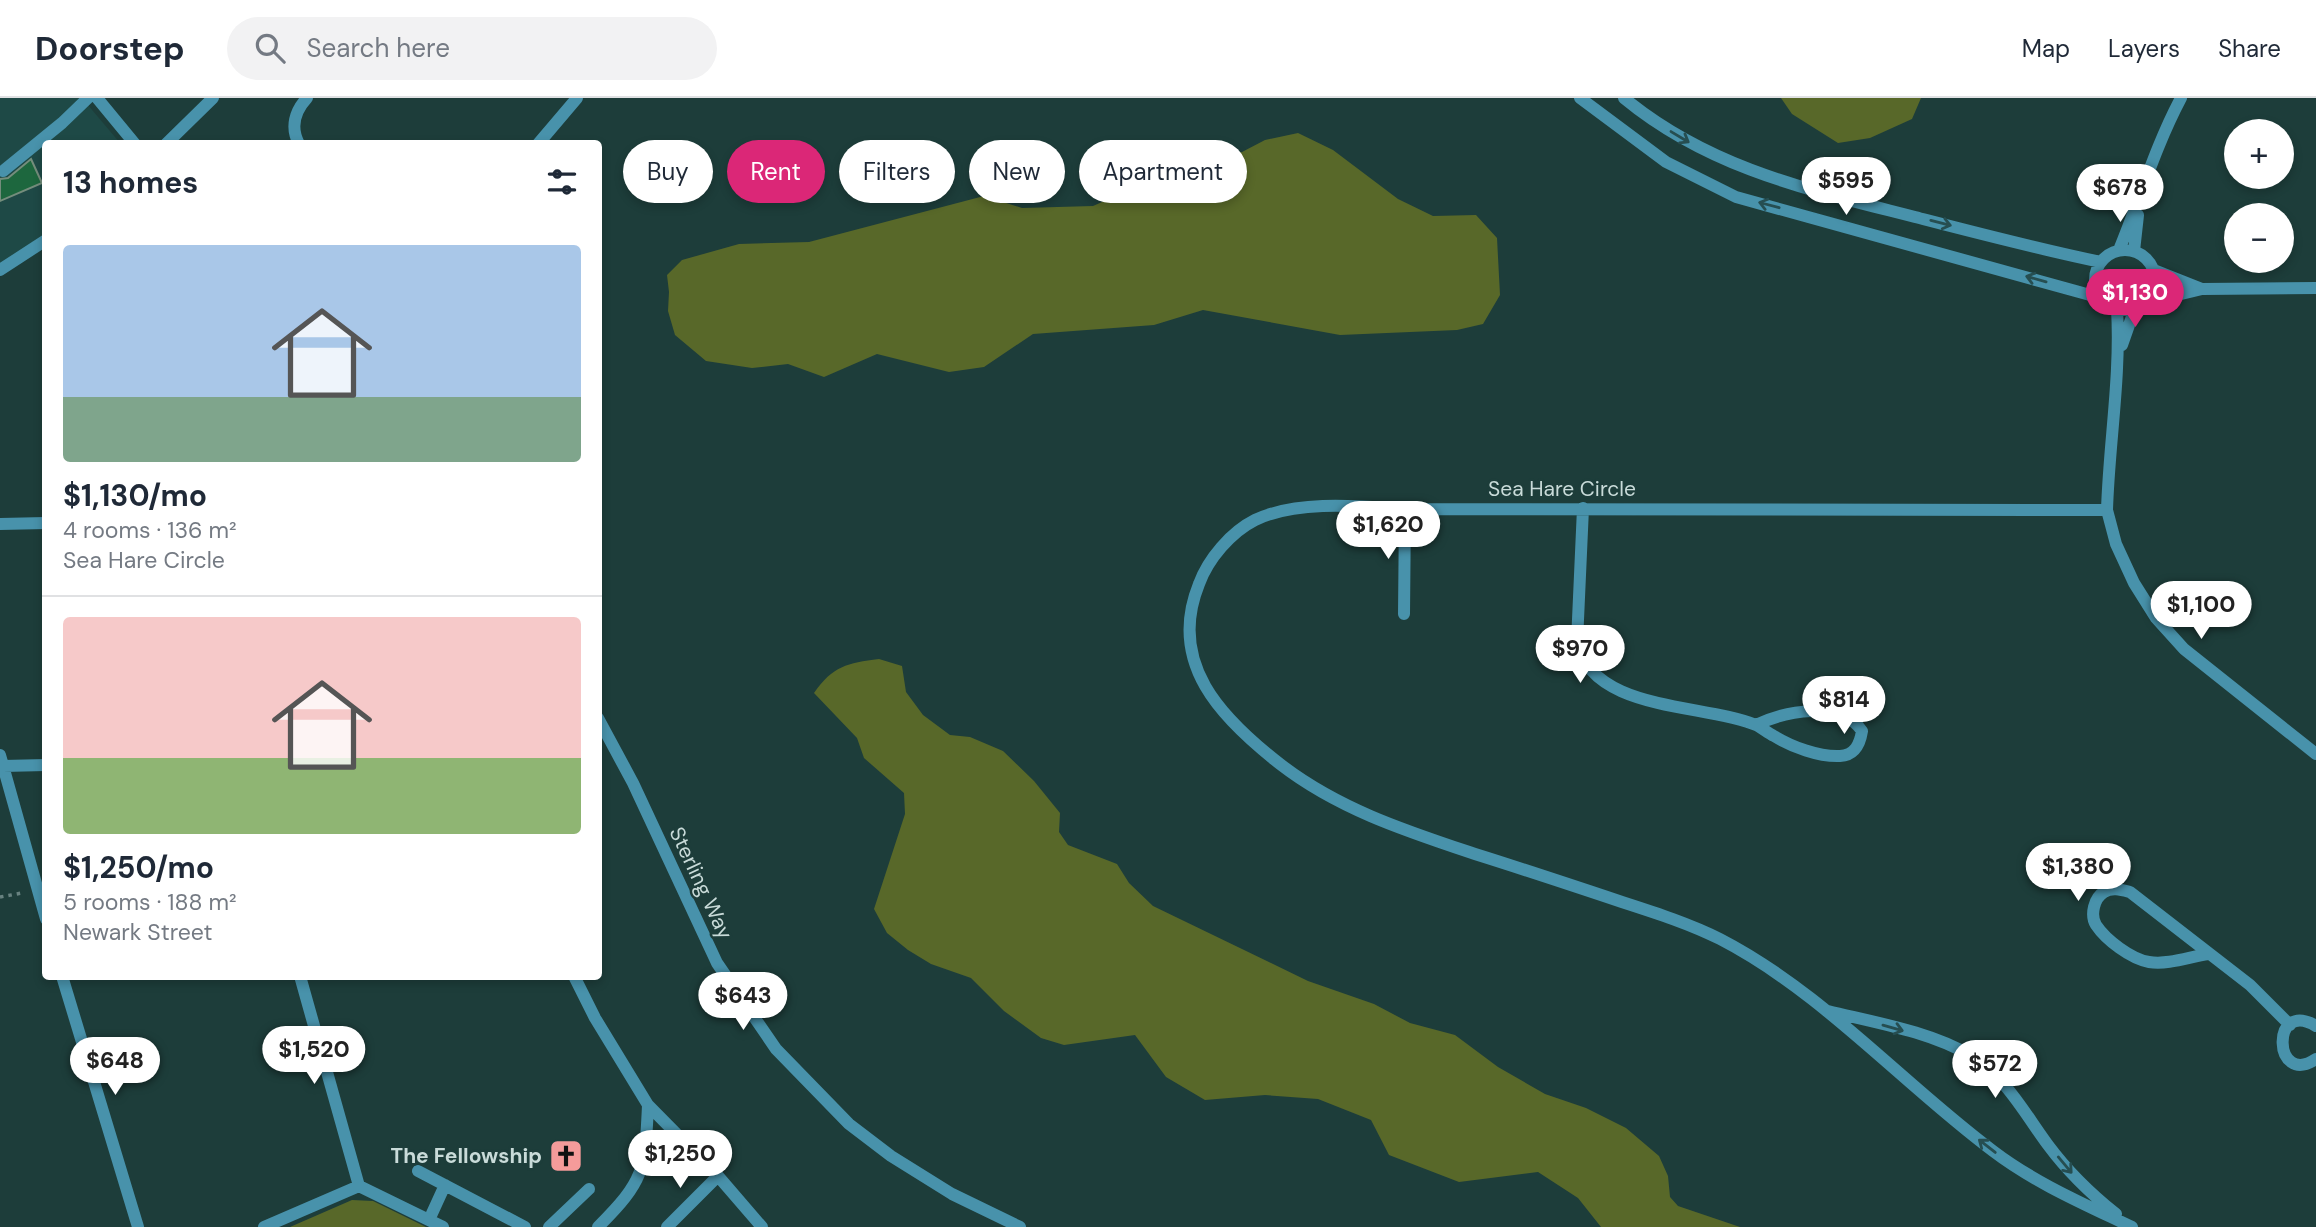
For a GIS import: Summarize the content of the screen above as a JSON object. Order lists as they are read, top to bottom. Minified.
{"streets":{"street":["Sea Hare Circle","Sterling Way"]},"places":{"church":["The Fellowship"]},"page":{"header":"Doorstep","search":"Search here","nav":["Map","Layers","Share"],"map_buttons":["+","−"],"chip":["Buy","Rent","Filters","New","Apartment"],"heading":"13 homes","price":["$595","$678","$1,130","$1,620","$1,100","$970","$814","$1,380","$643","$1,520","$648","$572","$1,250"],"list":[{"name":"$1,130/mo","note":"4 rooms · 136 m² · Sea Hare Circle"},{"name":"$1,250/mo","note":"5 rooms · 188 m² · Newark Street"}]}}
